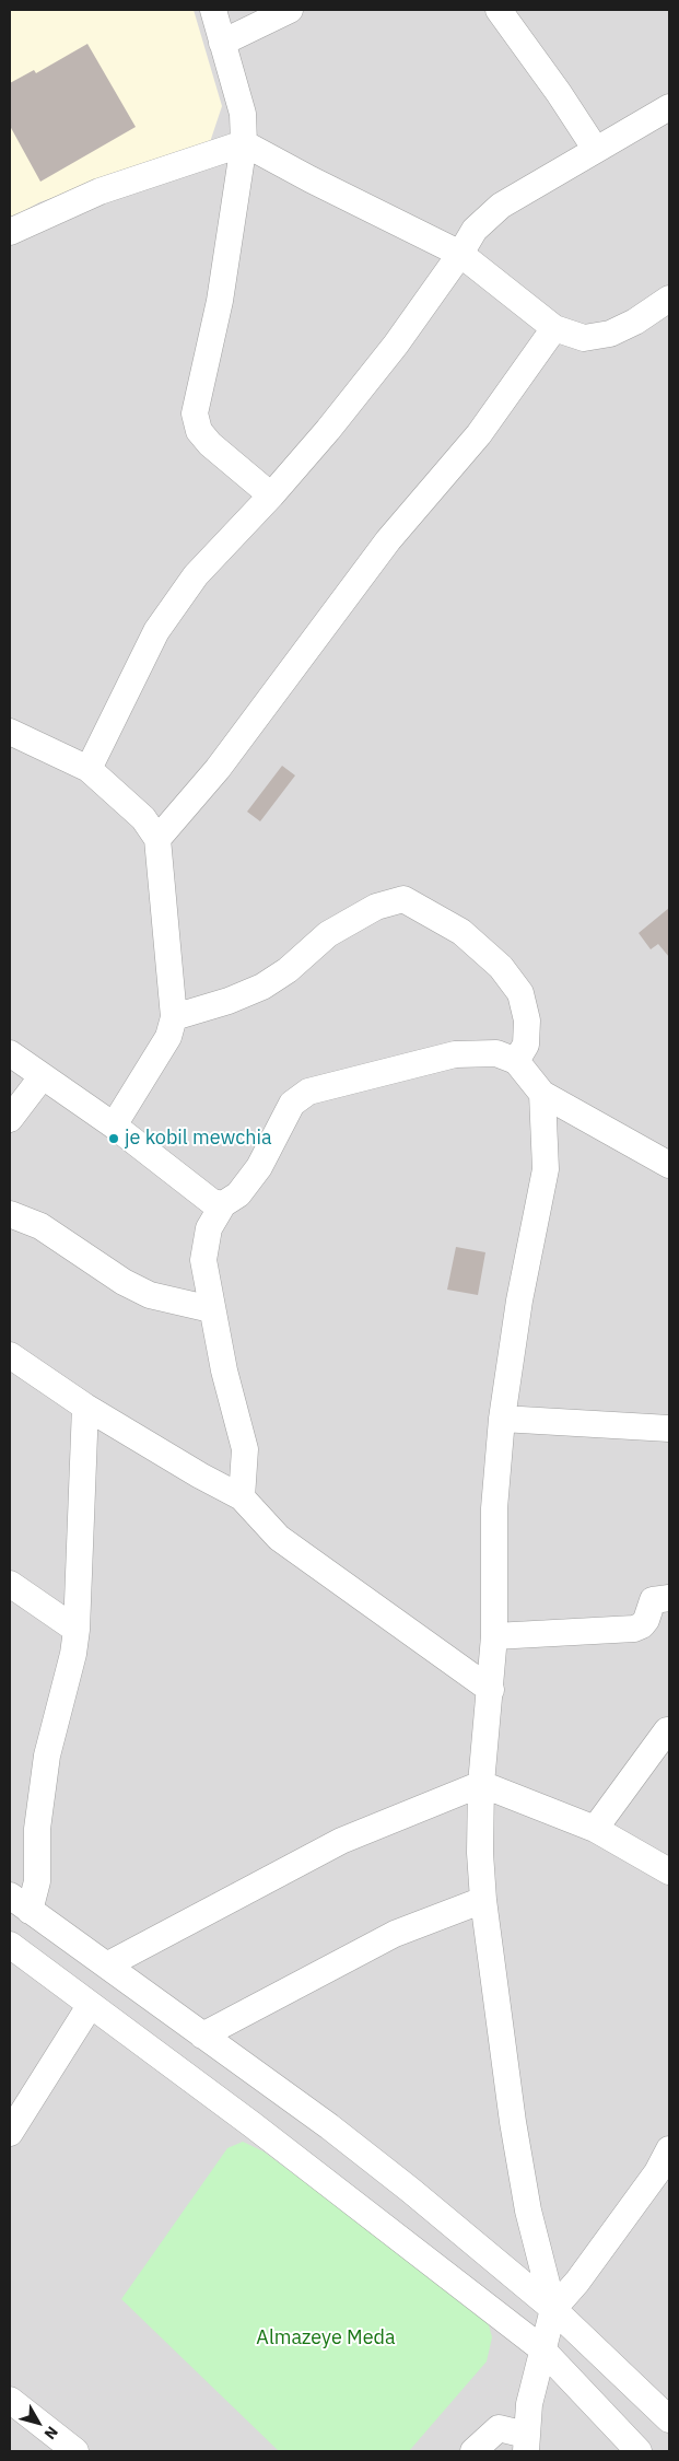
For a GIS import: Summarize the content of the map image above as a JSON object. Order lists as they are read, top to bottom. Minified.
{"parks":["Almazeye Meda"],"places":["je kobil mewchia"],"north":"bottom right"}
